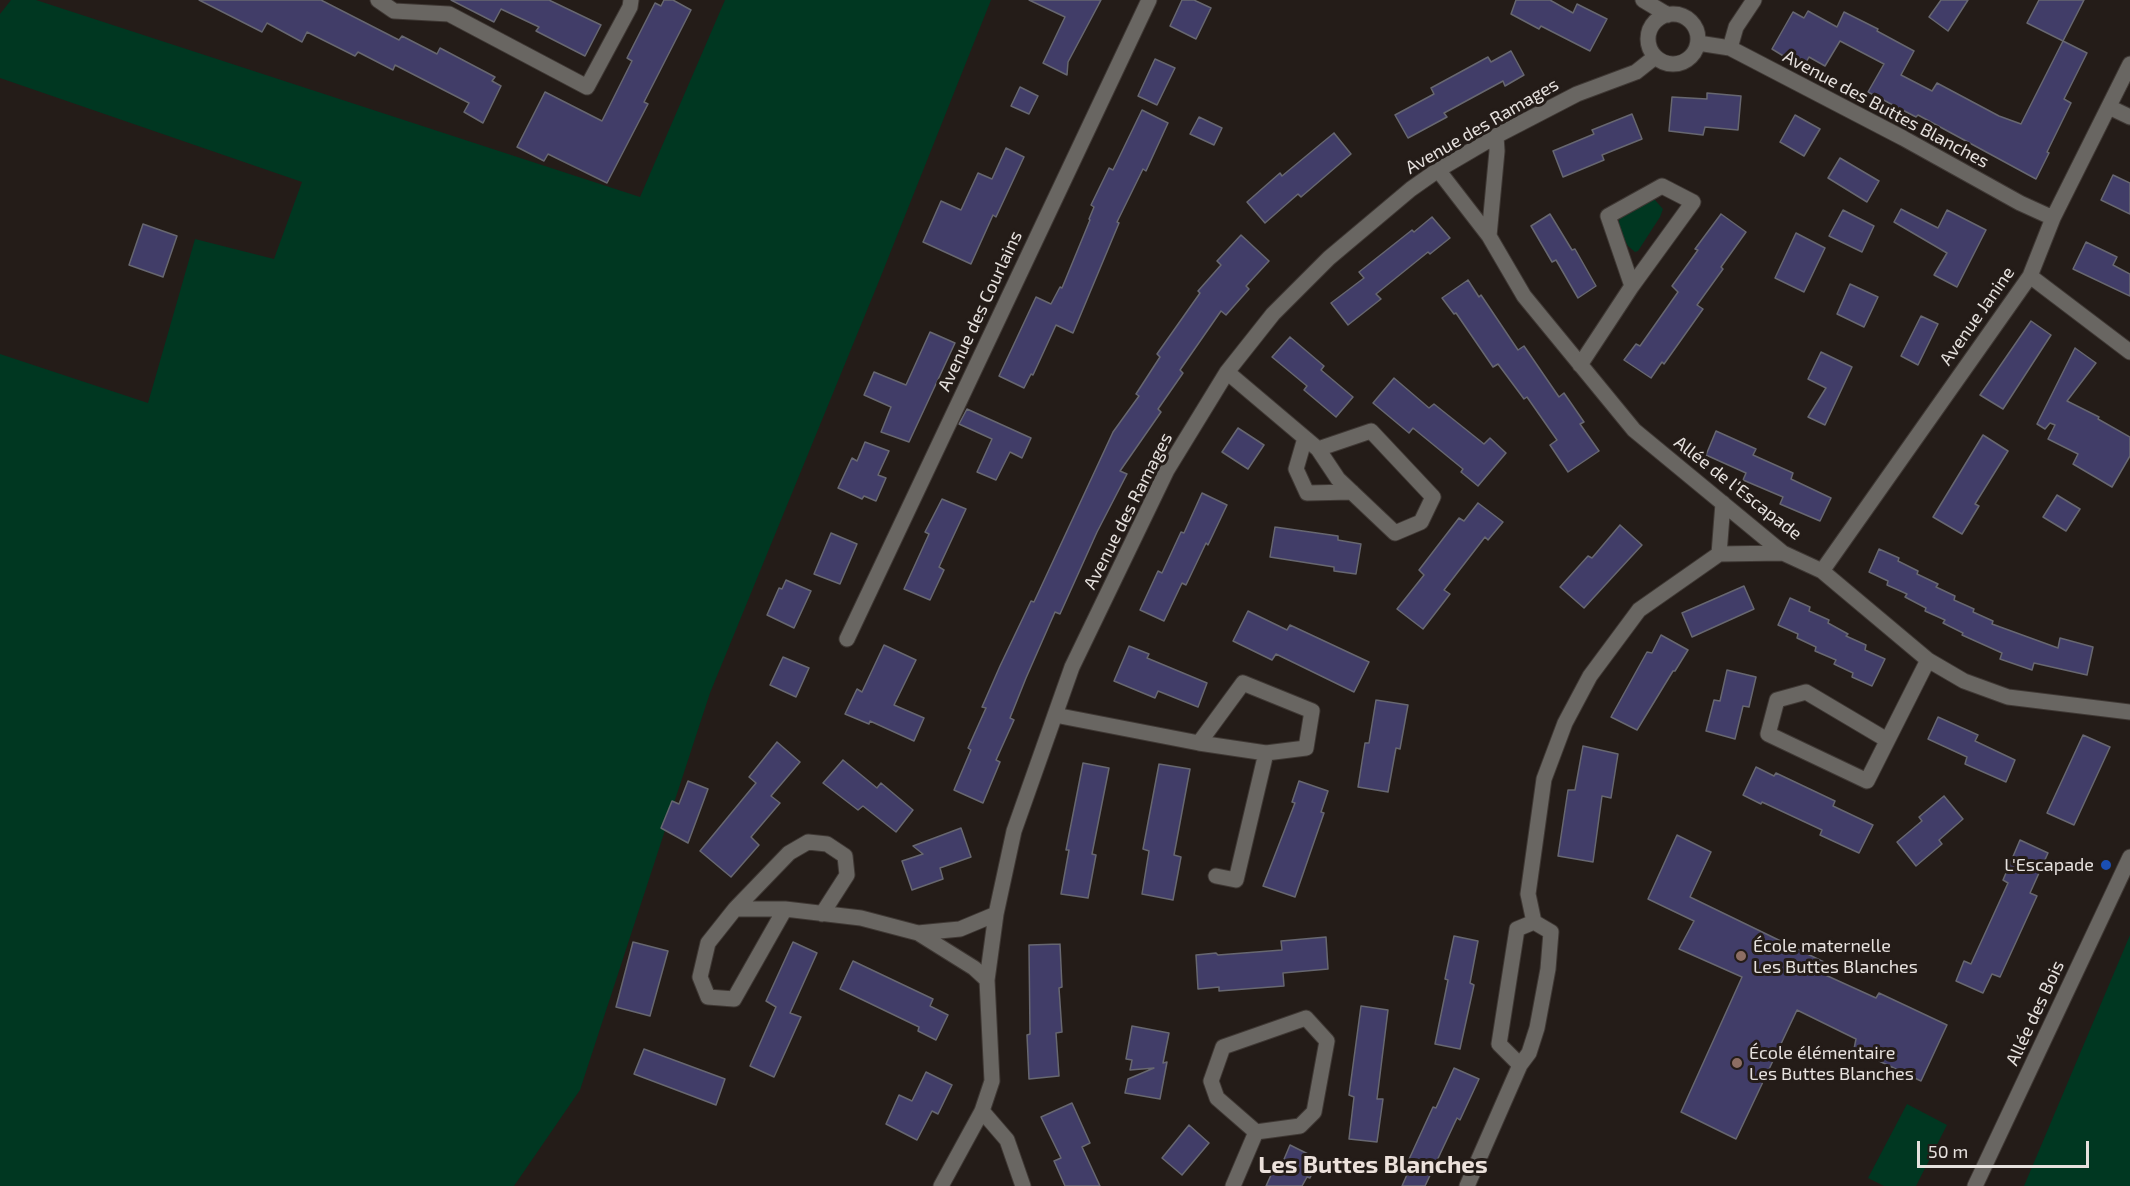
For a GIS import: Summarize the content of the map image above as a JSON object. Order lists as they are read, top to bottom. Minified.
{"streets":{"street":["Avenue des Buttes Blanches","Avenue des Ramages","Avenue des Courlains","Avenue Janine","Allée de l'Escapade","Allée des Bois"]},"crossings":[["Avenue des Buttes Blanches","Avenue des Ramages"],["Avenue des Buttes Blanches","Avenue Janine"],["Avenue des Ramages","Allée de l'Escapade"],["Avenue Janine","Allée de l'Escapade"]],"districts":["Les Buttes Blanches"],"places":["L'Escapade","École maternelle Les Buttes Blanches","École élémentaire Les Buttes Blanches"],"scale_bar":"50 m"}
